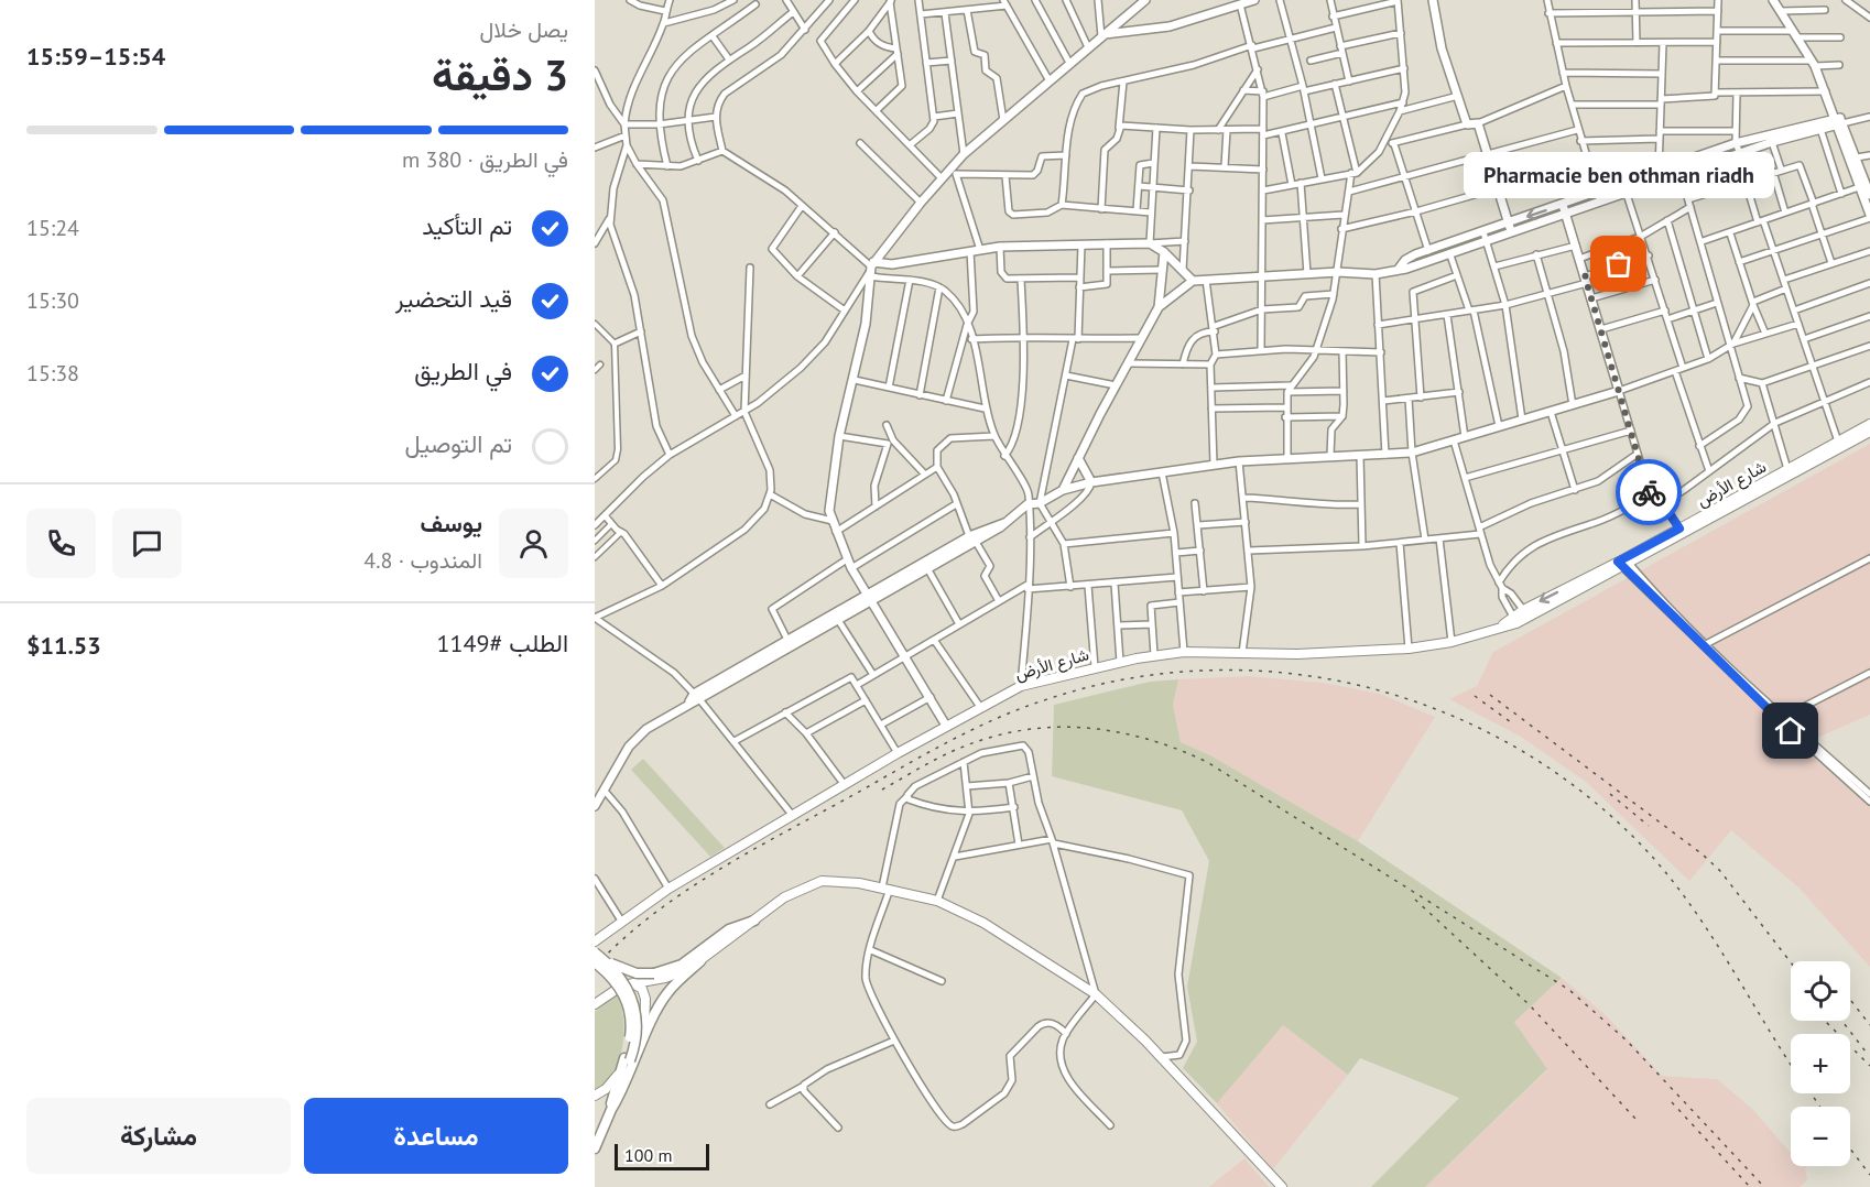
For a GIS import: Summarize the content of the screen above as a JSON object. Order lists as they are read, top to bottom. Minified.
{"streets":{"main road":["شارع الأرض"]},"places":["Pharmacie ben othman riadh"],"scale_bar":"100 m","page":{"heading":["3 دقيقة","يصل خلال","15:54–15:59"],"panel":["يوسف","المندوب · 4.8","الطلب #1149","$11.53"],"bar":"في الطريق · 380 m","bubble":"Pharmacie ben othman riadh","list":[["تم التأكيد","15:24"],["قيد التحضير","15:30"],["في الطريق","15:38"],"تم التوصيل"],"map_buttons":["+","−"],"buttons":["مساعدة","مشاركة"],"scale":"100 m"}}
